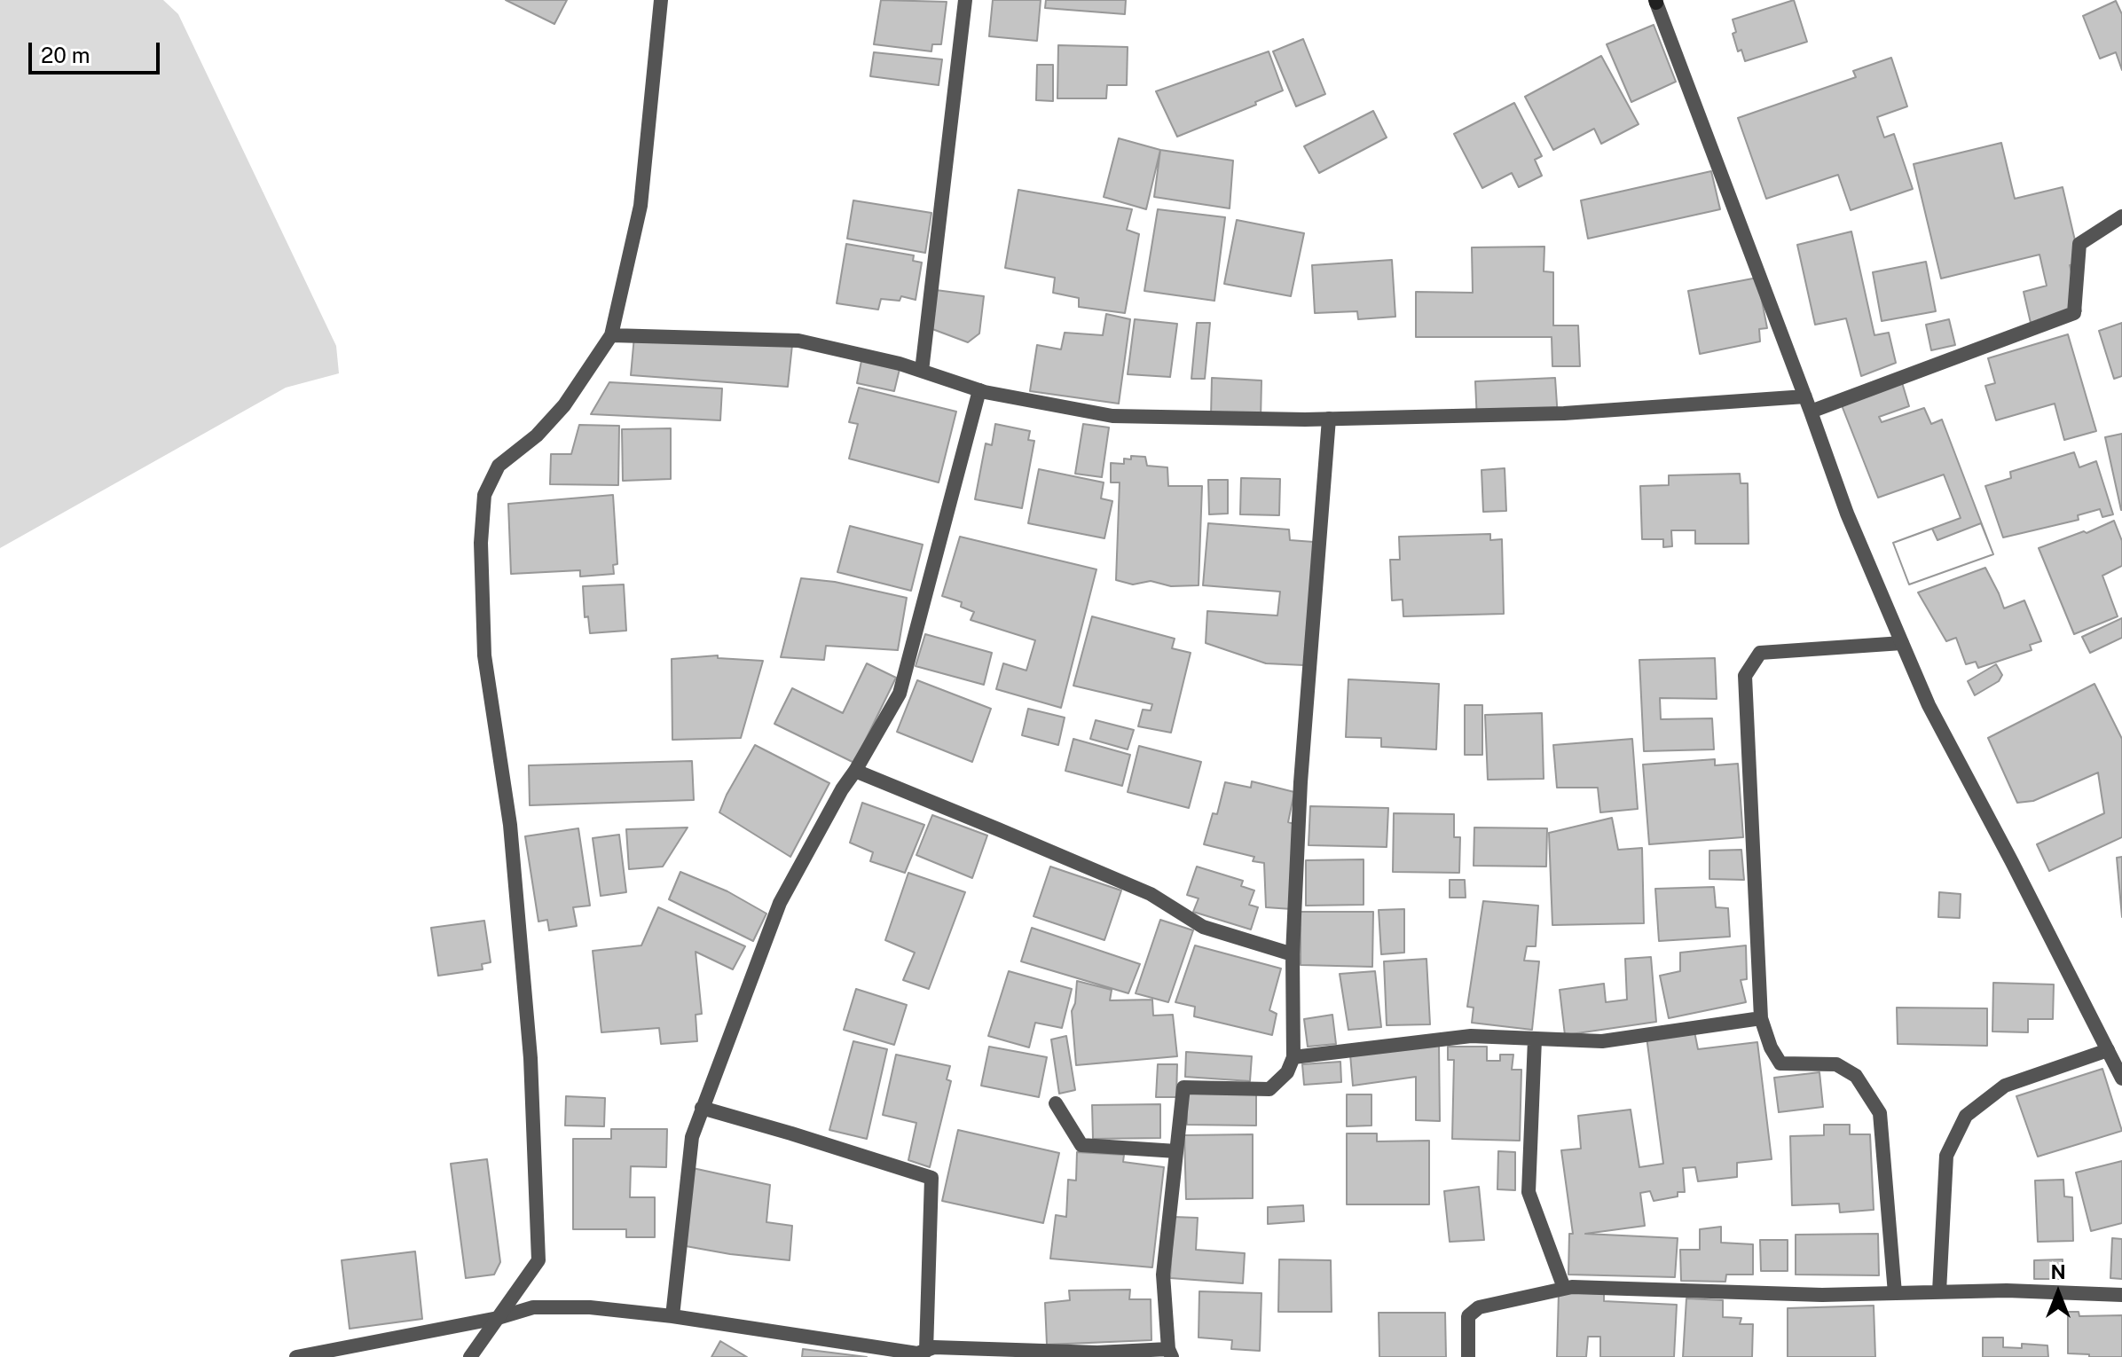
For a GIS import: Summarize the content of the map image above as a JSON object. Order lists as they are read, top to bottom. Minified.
{"scale_bar":"20 m","north":"top"}
